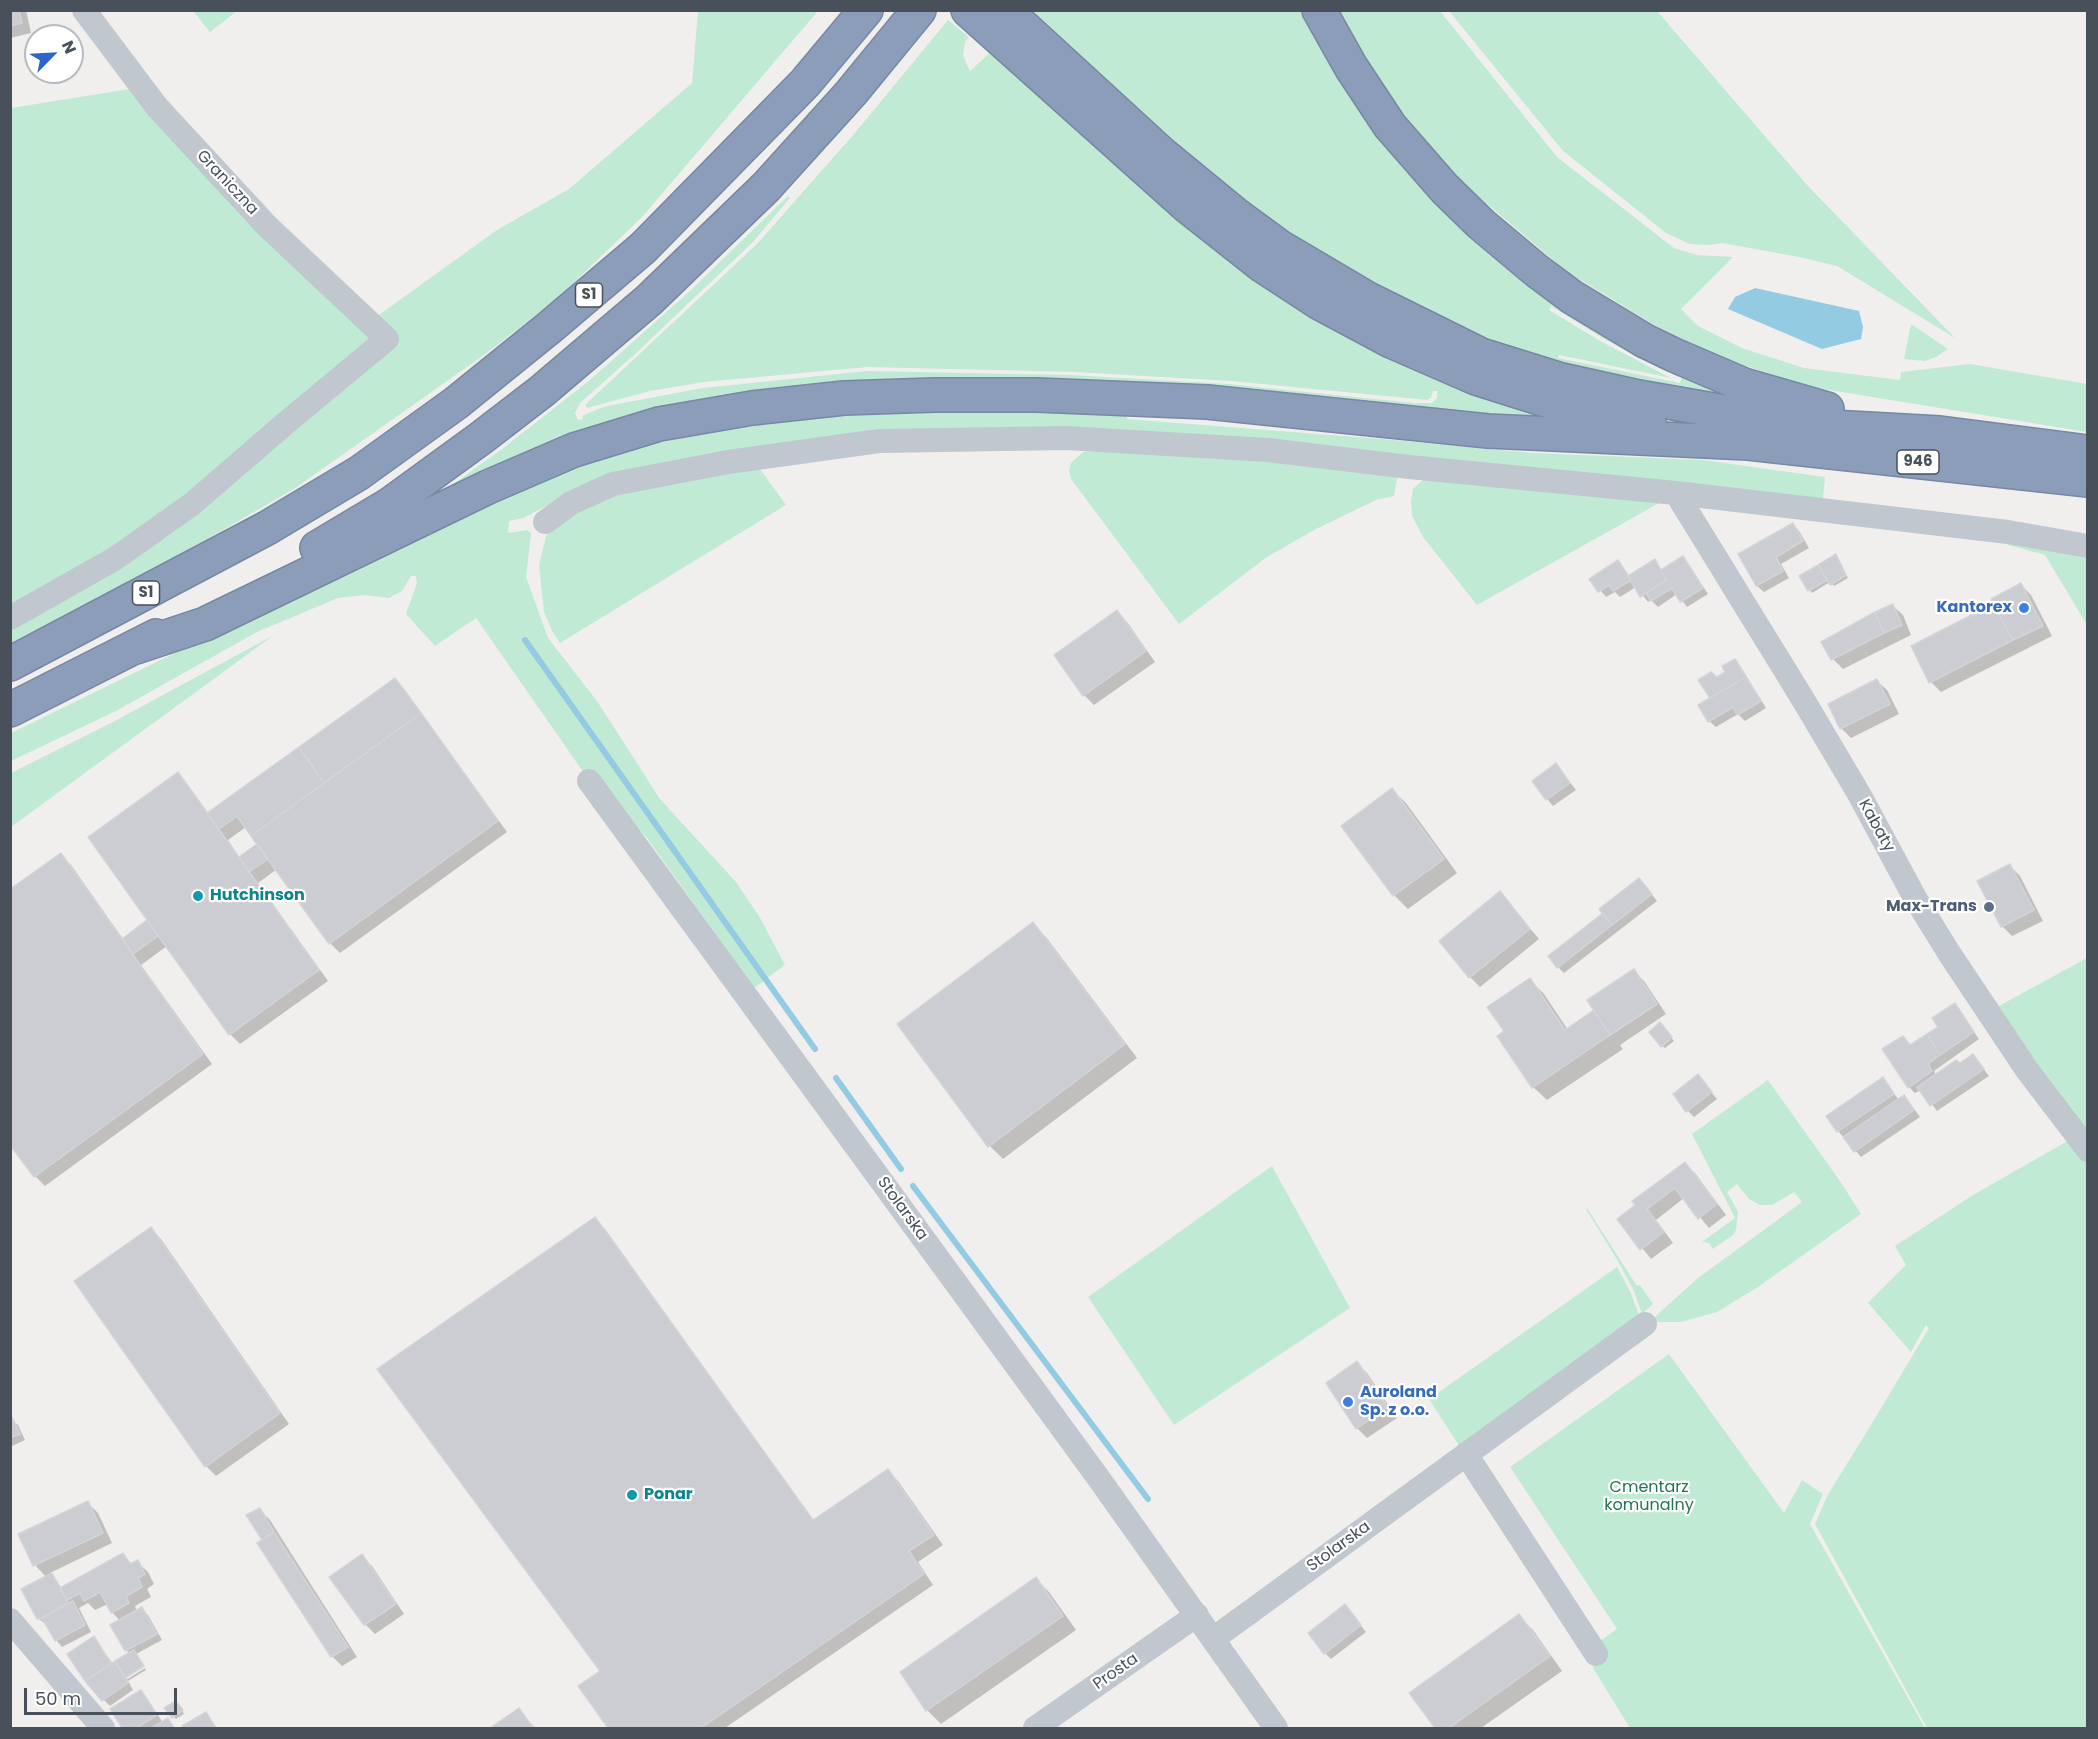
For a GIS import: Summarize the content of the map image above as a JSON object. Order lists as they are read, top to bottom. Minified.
{"streets":{"highway":["S1","946"],"street":["Graniczna","Kabaty","Stolarska","Prosta"]},"crossings":[["Stolarska","Prosta"]],"parks":["Cmentarz komunalny"],"places":["Kantorex","Hutchinson","Max-Trans","Auroland Sp. z o.o.","Ponar"],"scale_bar":"50 m","north":"top right"}
